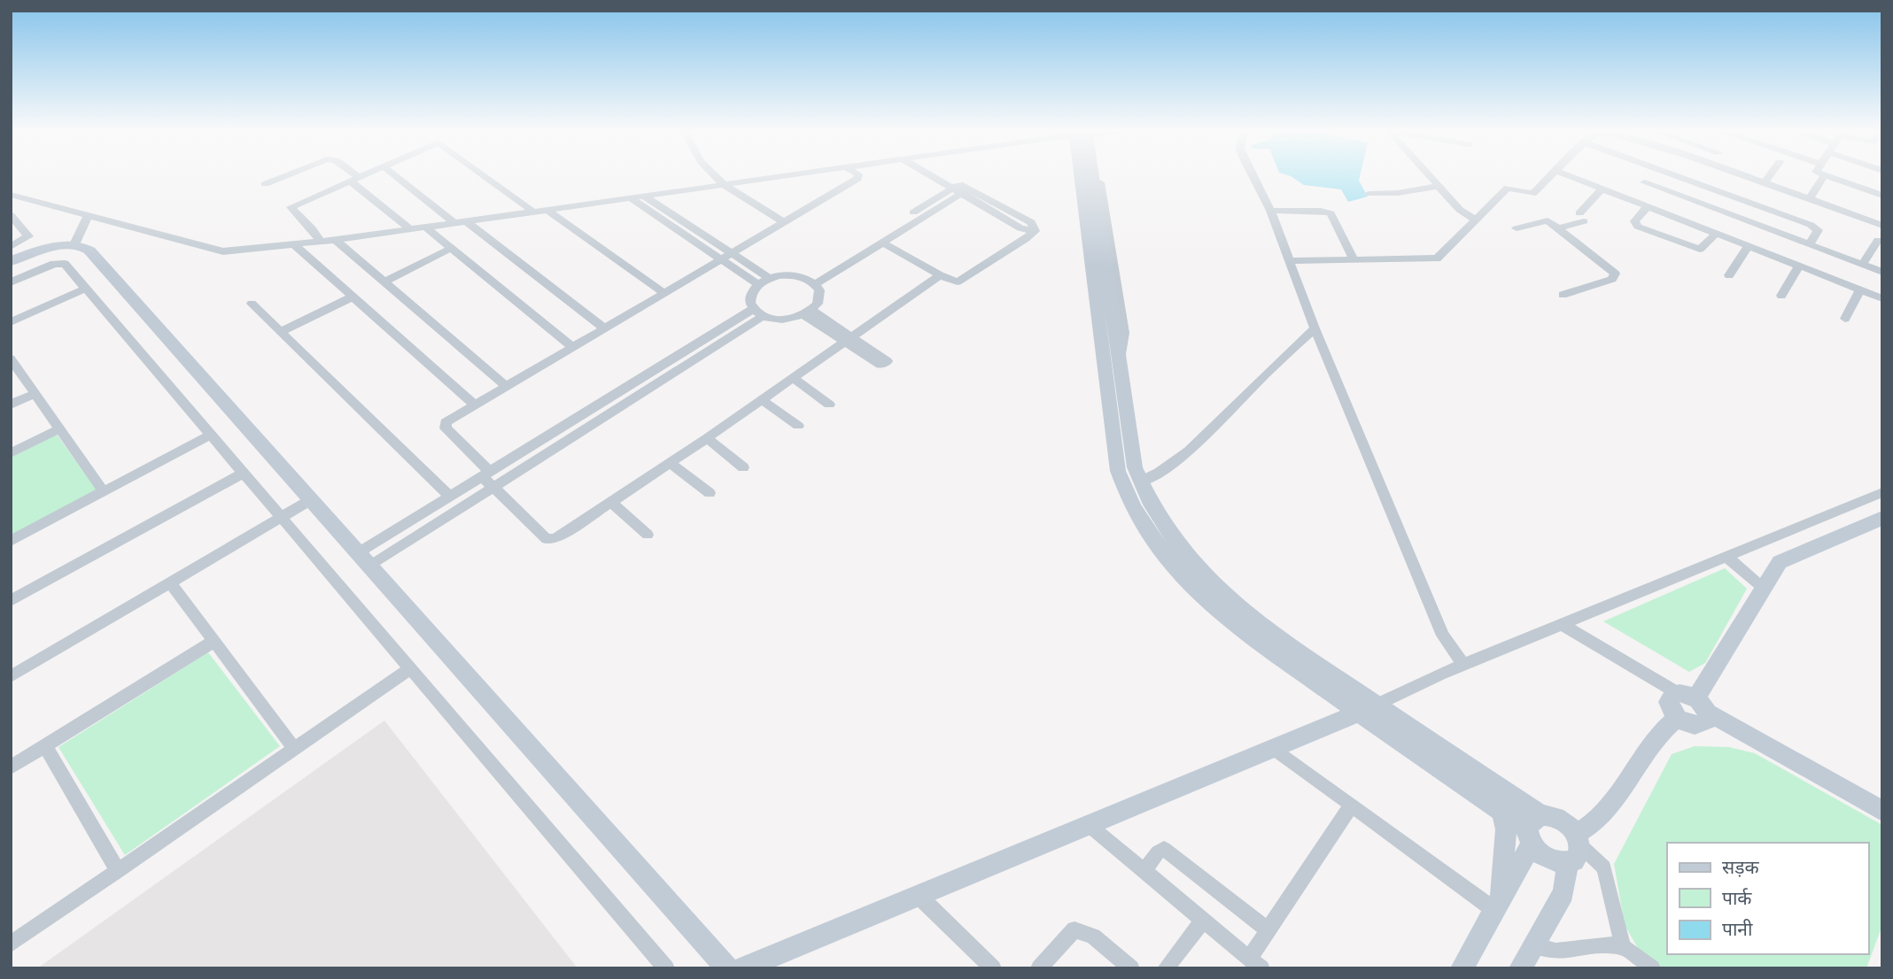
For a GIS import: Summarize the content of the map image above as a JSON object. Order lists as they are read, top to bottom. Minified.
{"legend":["सड़क","पार्क","पानी"]}
